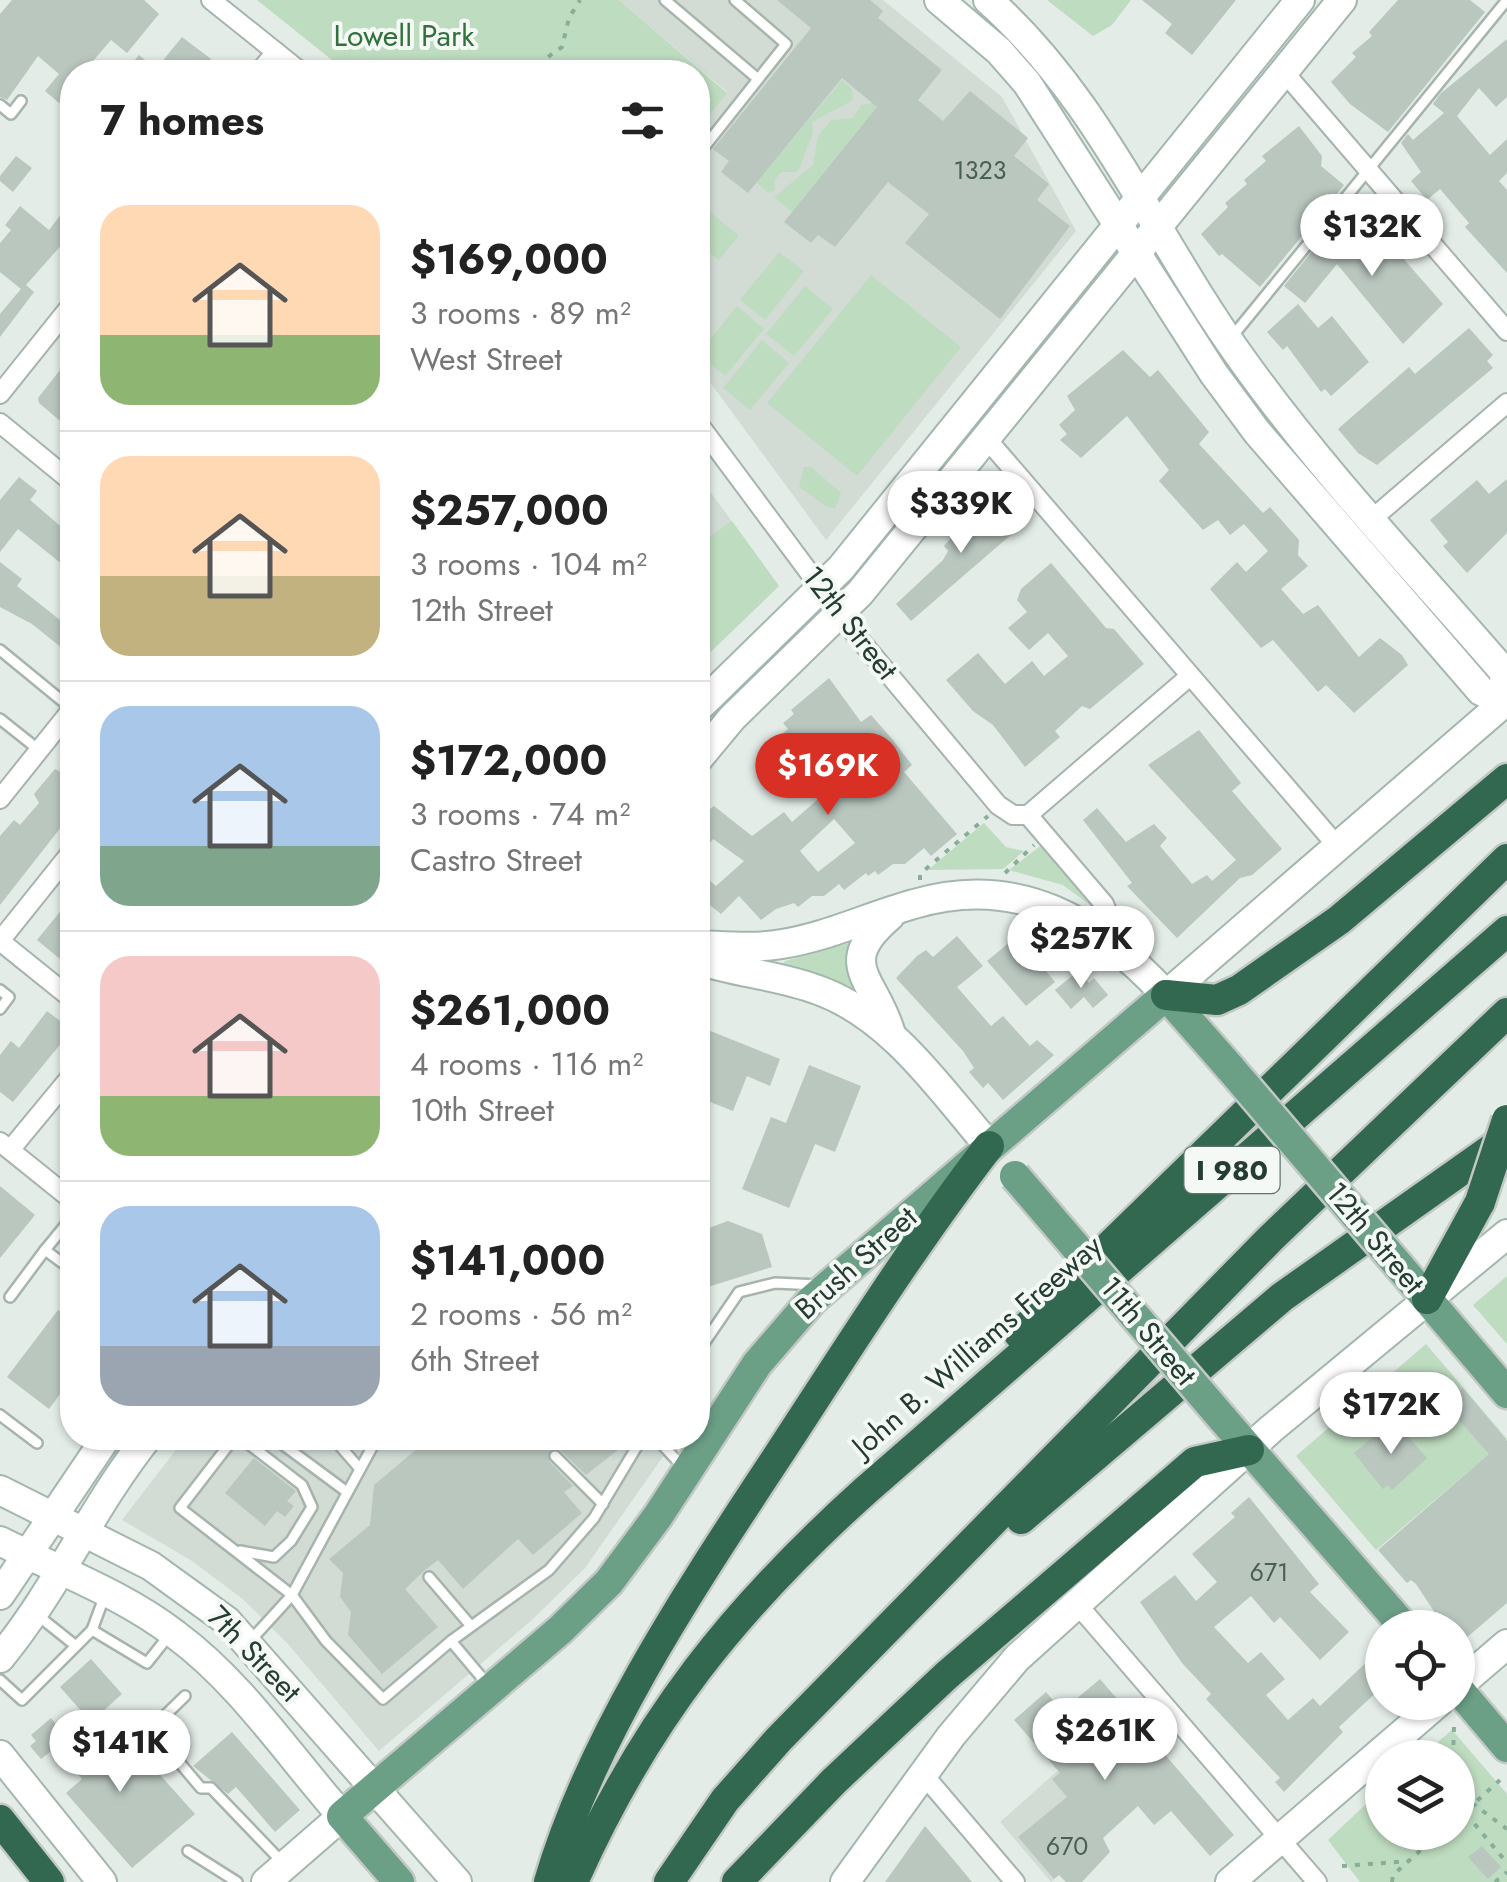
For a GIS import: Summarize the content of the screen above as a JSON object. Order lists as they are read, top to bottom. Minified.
{"streets":{"highway":["I 980","John B. Williams Freeway"],"main road":["12th Street","Brush Street","11th Street","7th Street"]},"crossings":[["12th Street","Brush Street"],["Brush Street","11th Street"],["Brush Street","7th Street"]],"parks":["Lowell Park"],"house_numbers":["1323","671","670"],"page":{"heading":"7 homes","list":[{"name":"$169,000","note":"3 rooms · 89 m² · West Street"},{"name":"$257,000","note":"3 rooms · 104 m² · 12th Street"},{"name":"$172,000","note":"3 rooms · 74 m² · Castro Street"},{"name":"$261,000","note":"4 rooms · 116 m² · 10th Street"},{"name":"$141,000","note":"2 rooms · 56 m² · 6th Street"}],"price":["$132K","$339K","$169K","$257K","$172K","$261K","$141K"]}}
